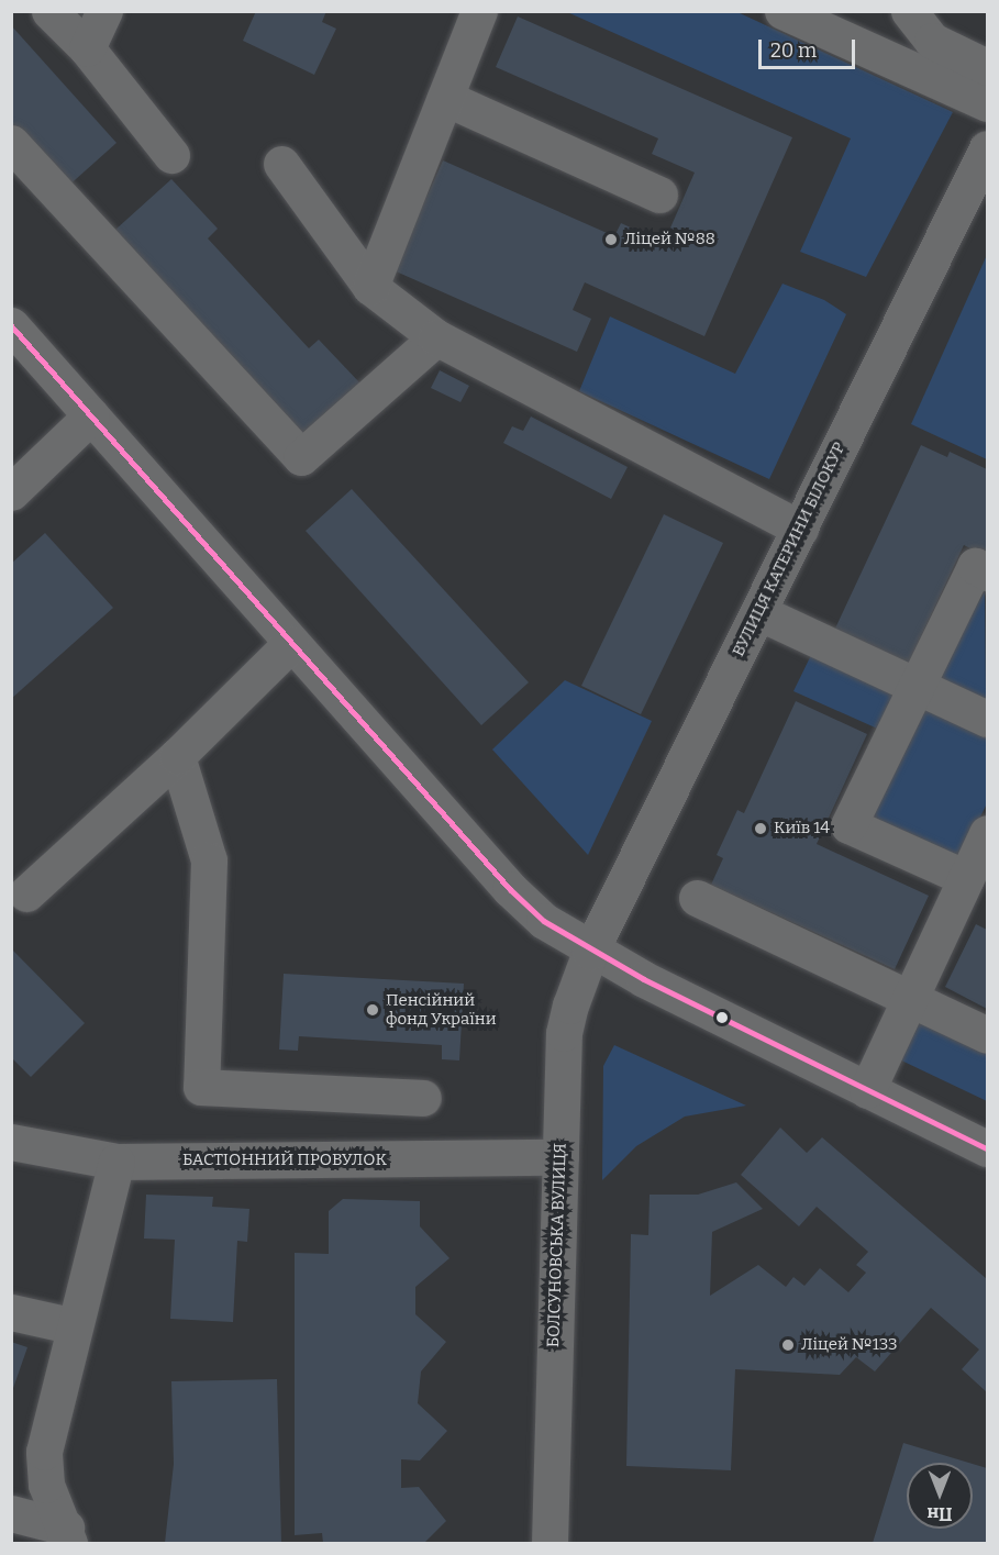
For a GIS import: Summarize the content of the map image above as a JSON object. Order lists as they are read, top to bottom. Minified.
{"streets":{"street":["ВУЛИЦЯ КАТЕРИНИ БІЛОКУР","БАСТІОННИЙ ПРОВУЛОК","БОЛСУНОВСЬКА ВУЛИЦЯ"]},"crossings":[["ВУЛИЦЯ КАТЕРИНИ БІЛОКУР","БОЛСУНОВСЬКА ВУЛИЦЯ"],["БАСТІОННИЙ ПРОВУЛОК","БОЛСУНОВСЬКА ВУЛИЦЯ"]],"places":["Ліцей №88","Київ 14","Пенсійний фонд України","Ліцей №133"],"scale_bar":"20 m","north":"bottom"}
